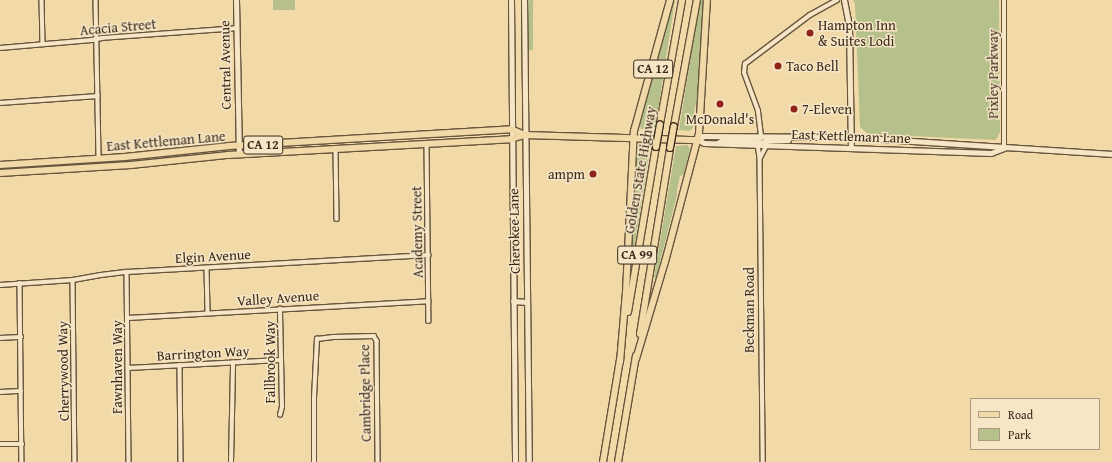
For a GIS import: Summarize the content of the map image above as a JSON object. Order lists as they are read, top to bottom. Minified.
{"streets":{"highway":["CA 12","Golden State Highway","CA 99"],"main road":["East Kettleman Lane"],"street":["Acacia Street","Central Avenue","Pixley Parkway","Cherokee Lane","Academy Street","Elgin Avenue","Valley Avenue","Beckman Road","Barrington Way","Fallbrook Way","Fawnhaven Way","Cherrywood Way","Cambridge Place"]},"crossings":[["Acacia Street","Central Avenue"],["Central Avenue","East Kettleman Lane"],["CA 12","East Kettleman Lane"],["Pixley Parkway","East Kettleman Lane"],["East Kettleman Lane","Cherokee Lane"],["East Kettleman Lane","Academy Street"],["East Kettleman Lane","Beckman Road"],["Academy Street","Elgin Avenue"],["Academy Street","Valley Avenue"],["Elgin Avenue","Fawnhaven Way"],["Elgin Avenue","Cherrywood Way"],["Valley Avenue","Fallbrook Way"],["Valley Avenue","Fawnhaven Way"],["Barrington Way","Fallbrook Way"],["Barrington Way","Fawnhaven Way"]],"places":["Hampton Inn & Suites Lodi","Taco Bell","McDonald's","7-Eleven","ampm"],"legend":["Road","Park"]}
